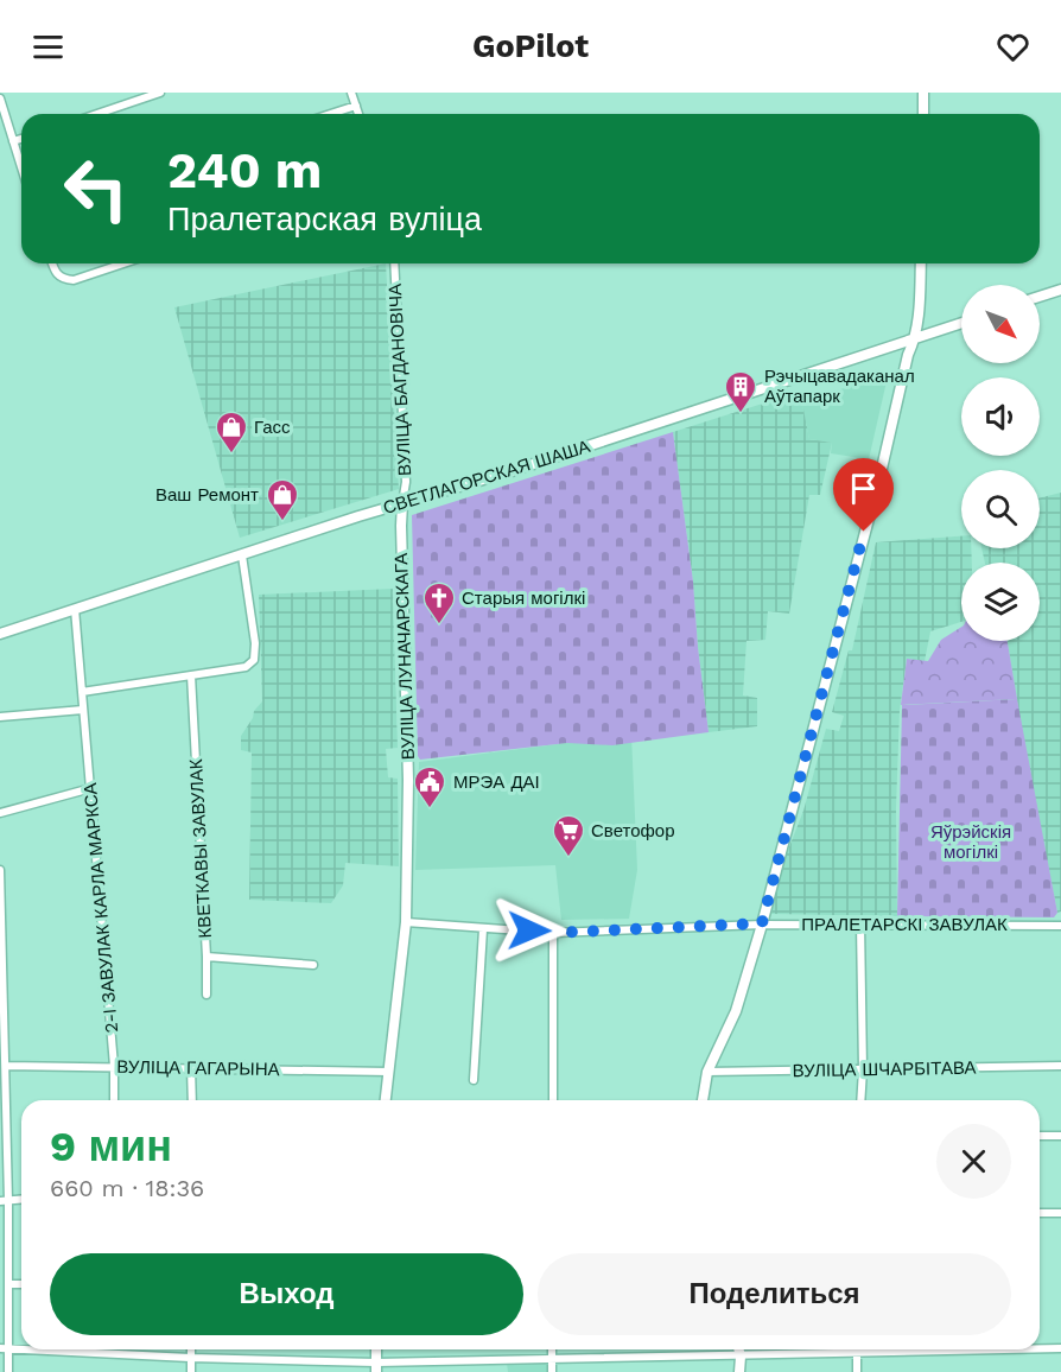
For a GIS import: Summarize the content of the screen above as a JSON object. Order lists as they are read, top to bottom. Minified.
{"streets":{"street":["ВУЛІЦА БАГДАНОВІЧА","СВЕТЛАГОРСКАЯ ШАША","ВУЛІЦА ЛУНАЧАРСКАГА","КВЕТКАВЫ ЗАВУЛАК","2-І ЗАВУЛАК КАРЛА МАРКСА","ПРАЛЕТАРСКІ ЗАВУЛАК","ВУЛІЦА ГАГАРЫНА","ВУЛІЦА ШЧАРБІТАВА"]},"crossings":[["ВУЛІЦА БАГДАНОВІЧА","СВЕТЛАГОРСКАЯ ШАША"],["ВУЛІЦА БАГДАНОВІЧА","ВУЛІЦА ЛУНАЧАРСКАГА"],["СВЕТЛАГОРСКАЯ ШАША","ВУЛІЦА ЛУНАЧАРСКАГА"],["СВЕТЛАГОРСКАЯ ШАША","2-І ЗАВУЛАК КАРЛА МАРКСА"],["ВУЛІЦА ЛУНАЧАРСКАГА","ПРАЛЕТАРСКІ ЗАВУЛАК"],["ВУЛІЦА ЛУНАЧАРСКАГА","ВУЛІЦА ГАГАРЫНА"],["2-І ЗАВУЛАК КАРЛА МАРКСА","ВУЛІЦА ГАГАРЫНА"]],"parks":["Яўрэйскія могілкі"],"places":{"building":["Рэчыцавадаканал Аўтапарк"],"shop":["Гасс","Ваш Ремонт"],"church":["Старыя могілкі"],"public building":["МРЭА ДАІ"],"supermarket":["Светофор"]},"north":"bottom right","page":{"header":"GoPilot","turn":["240 m","Пралетарская вуліца"],"heading":["9 мин","660 m · 18:36"],"buttons":["Выход","Поделиться"]}}
